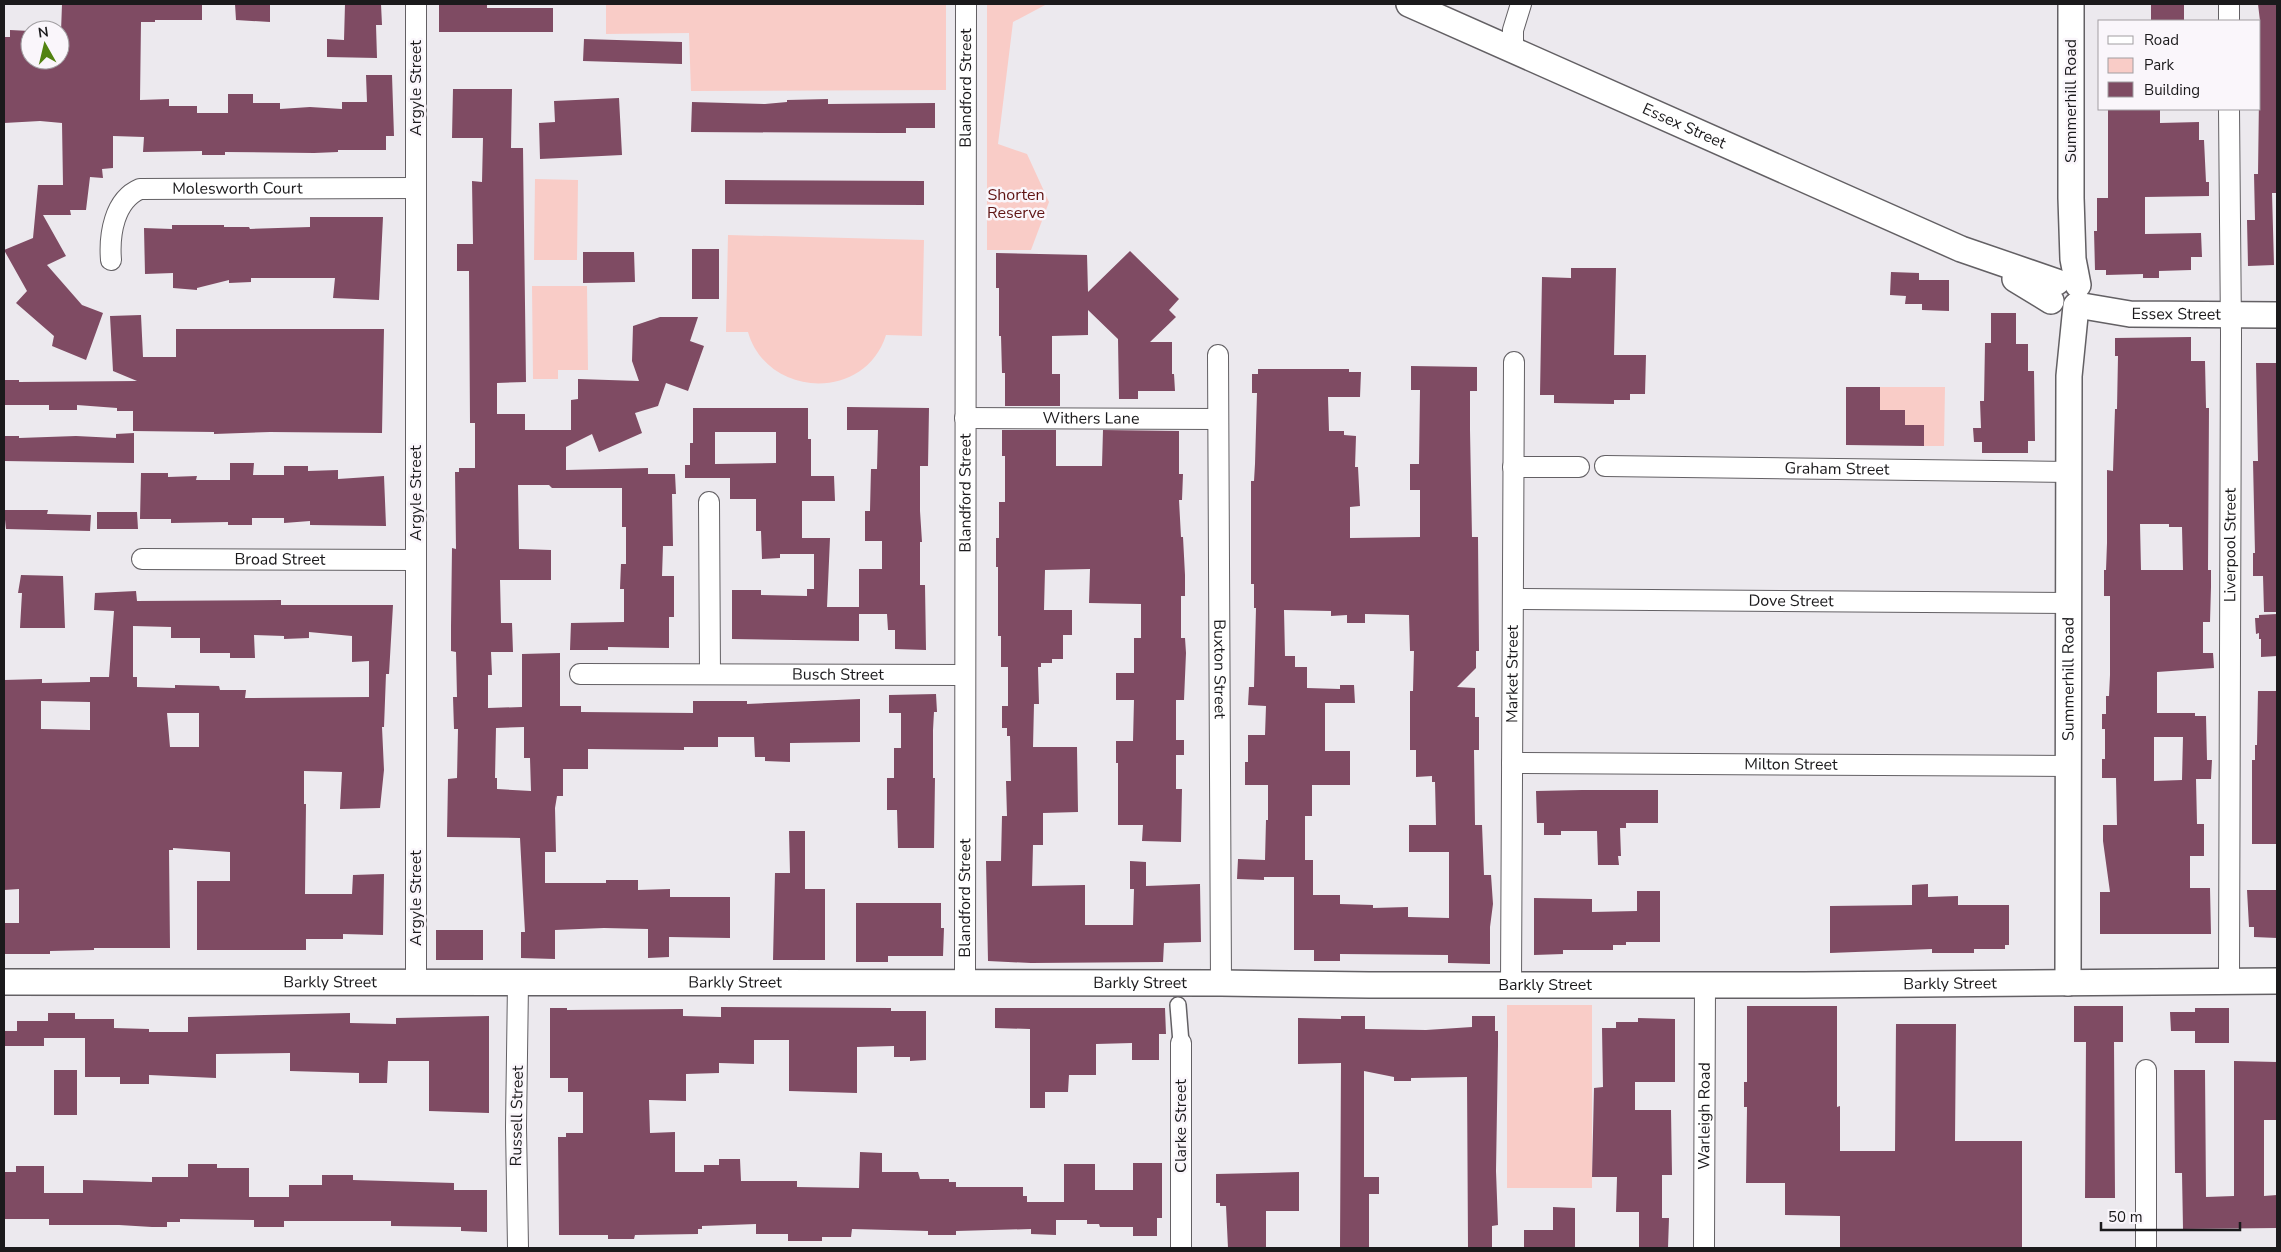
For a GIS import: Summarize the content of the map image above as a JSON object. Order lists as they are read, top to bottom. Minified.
{"streets":{"street":["Argyle Street","Blandford Street","Summerhill Road","Essex Street","Molesworth Court","Withers Lane","Graham Street","Liverpool Street","Broad Street","Dove Street","Buxton Street","Busch Street","Market Street","Milton Street","Barkly Street","Russell Street","Warleigh Road","Clarke Street"]},"crossings":[["Argyle Street","Molesworth Court"],["Argyle Street","Broad Street"],["Argyle Street","Barkly Street"],["Blandford Street","Withers Lane"],["Blandford Street","Busch Street"],["Blandford Street","Barkly Street"],["Summerhill Road","Essex Street"],["Summerhill Road","Graham Street"],["Summerhill Road","Dove Street"],["Summerhill Road","Milton Street"],["Summerhill Road","Barkly Street"],["Essex Street","Liverpool Street"],["Withers Lane","Buxton Street"],["Liverpool Street","Barkly Street"],["Dove Street","Market Street"],["Buxton Street","Barkly Street"],["Market Street","Milton Street"],["Market Street","Barkly Street"],["Barkly Street","Russell Street"],["Barkly Street","Warleigh Road"]],"parks":["Shorten Reserve"],"legend":["Road","Park","Building"],"scale_bar":"50 m","north":"top"}
